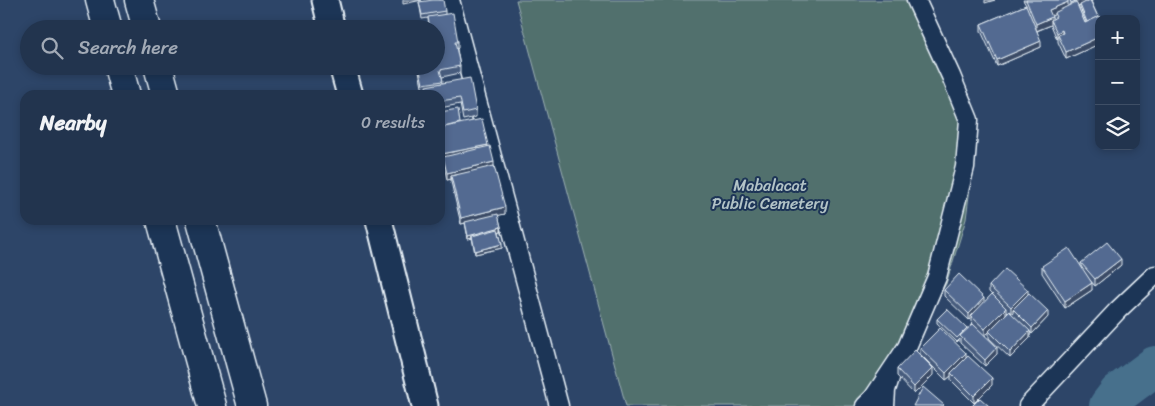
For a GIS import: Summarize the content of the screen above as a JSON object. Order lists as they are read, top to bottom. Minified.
{"parks":["Mabalacat Public Cemetery"],"page":{"map_buttons":["+","−"],"search":"Search here","heading":["Nearby","0 results"]}}
